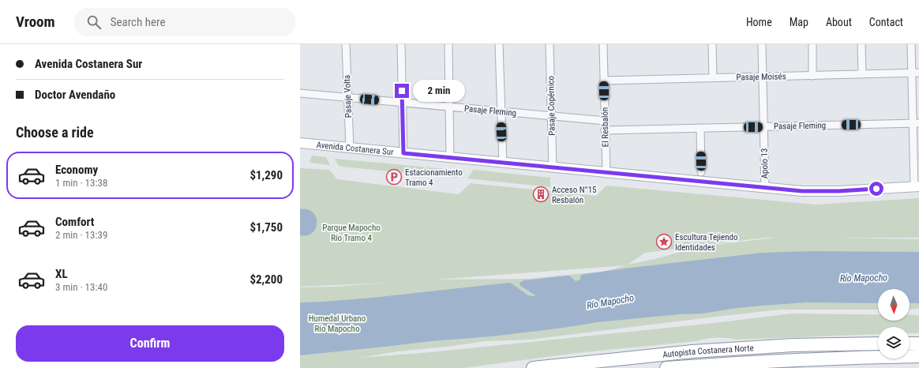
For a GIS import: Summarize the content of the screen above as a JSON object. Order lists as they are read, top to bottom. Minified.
{"streets":{"highway":["Autopista Costanera Norte"],"main road":["Avenida Costanera Sur"],"street":["Pasaje Moisés","Pasaje Volta","Pasaje Copérnico","Pasaje Fleming","El Resbalón","Apolo 13"]},"crossings":[["Pasaje Moisés","El Resbalón"],["Pasaje Moisés","Apolo 13"],["Pasaje Volta","Pasaje Fleming"],["Pasaje Volta","Avenida Costanera Sur"],["Pasaje Copérnico","Pasaje Fleming"],["Pasaje Copérnico","Avenida Costanera Sur"],["Pasaje Fleming","El Resbalón"],["Pasaje Fleming","Apolo 13"],["El Resbalón","Avenida Costanera Sur"],["Avenida Costanera Sur","Apolo 13"]],"water":["Río Mapocho"],"parks":["Parque Mapocho Río Tramo 4","Humedal Urbano Río Mapocho"],"places":{"parking":["Estacionamiento Tramo 4"],"building":["Acceso N°15 Resbalón"],"place":["Escultura Tejiendo Identidades"]},"north":"bottom","page":{"header":"Vroom","search":"Search here","nav":["Home","Map","About","Contact"],"banner":["Avenida Costanera Sur","Doctor Avendaño"],"bubble":"2 min","heading":"Choose a ride","list":[{"name":"Economy","note":"1 min · 13:38","value":"$1,290"},{"name":"Comfort","note":"2 min · 13:39","value":"$1,750"},{"name":"XL","note":"3 min · 13:40","value":"$2,200"}],"buttons":"Confirm"}}
